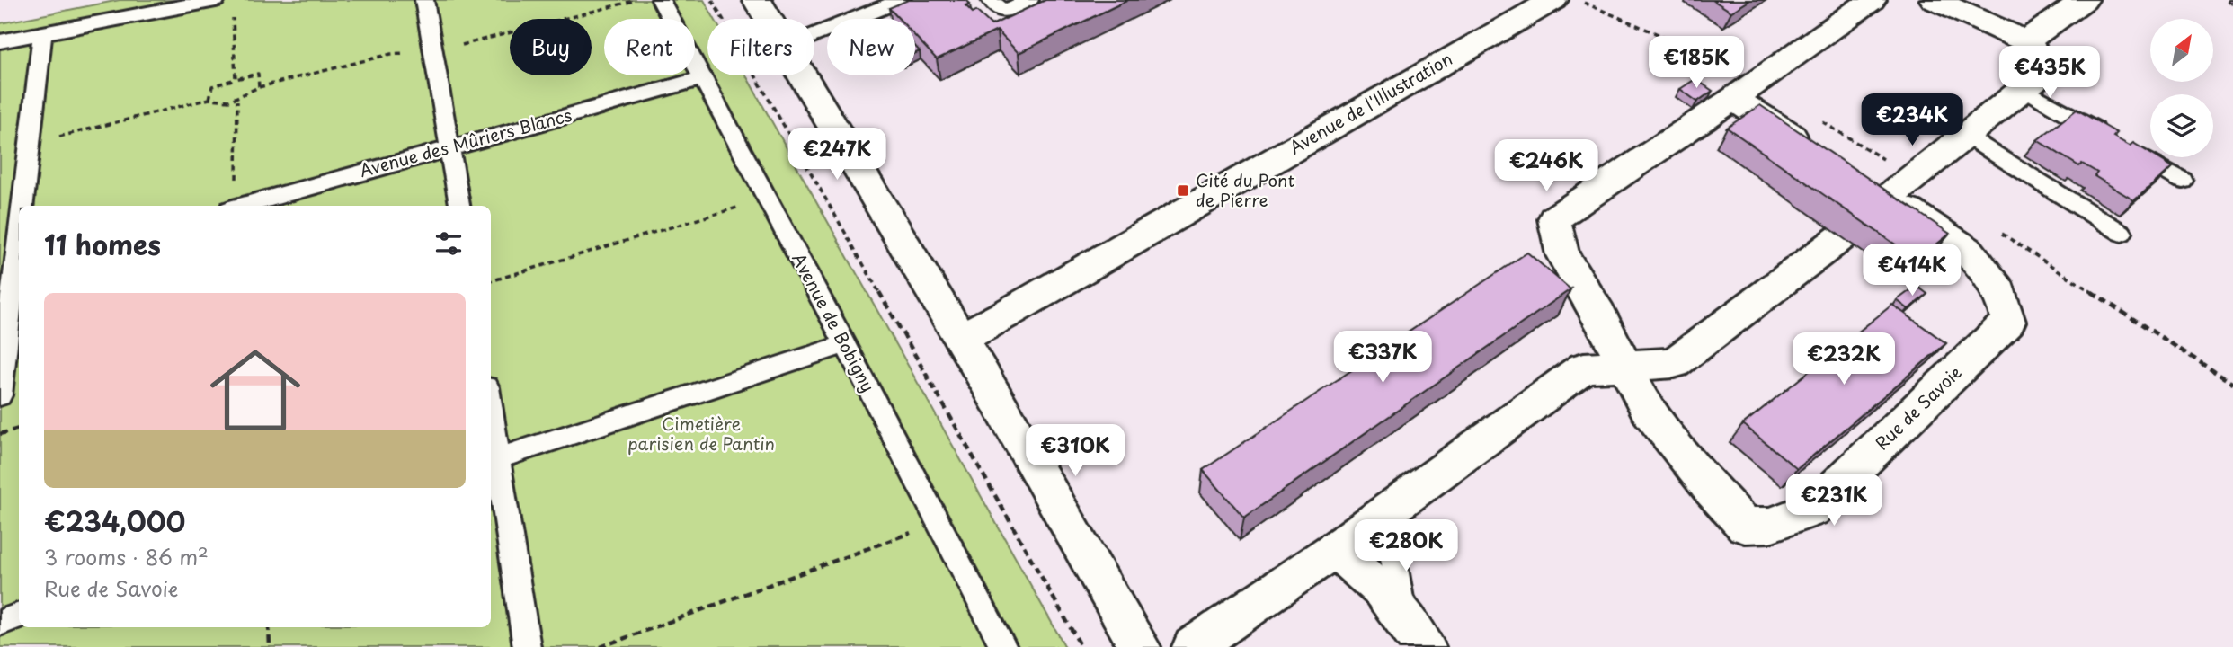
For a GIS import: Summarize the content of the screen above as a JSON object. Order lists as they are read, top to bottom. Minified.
{"streets":{"street":["Avenue de l'Illustration","Rue de Savoie"],"lane":["Avenue des Mûriers Blancs","Avenue de Bobigny"]},"crossings":[["Avenue des Mûriers Blancs","Avenue de Bobigny"]],"parks":["Cimetière parisien de Pantin"],"places":{"transit":["Cité du Pont de Pierre"]},"north":"top right","page":{"chip":["Buy","Rent","Filters","New"],"price":["€185K","€435K","€234K","€247K","€246K","€414K","€337K","€232K","€310K","€231K","€280K"],"heading":"11 homes","list":[{"name":"€234,000","note":"3 rooms · 86 m² · Rue de Savoie"}]}}
